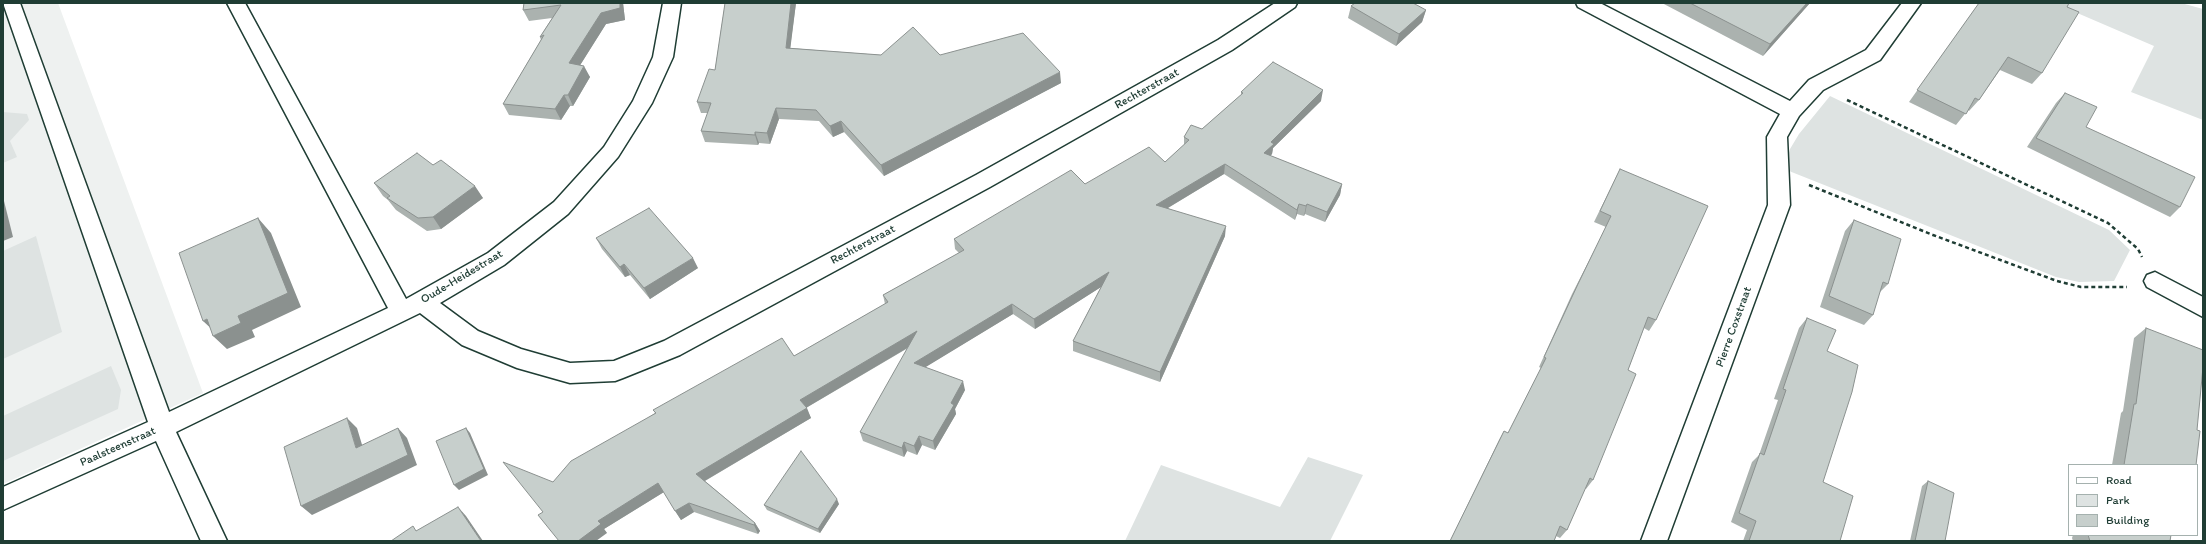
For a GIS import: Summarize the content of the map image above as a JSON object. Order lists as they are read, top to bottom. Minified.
{"streets":{"street":["Rechterstraat","Oude-Heidestraat","Pierre Coxstraat","Paalsteenstraat"]},"crossings":[["Rechterstraat","Oude-Heidestraat"],["Oude-Heidestraat","Paalsteenstraat"]],"legend":["Road","Park","Building"]}
